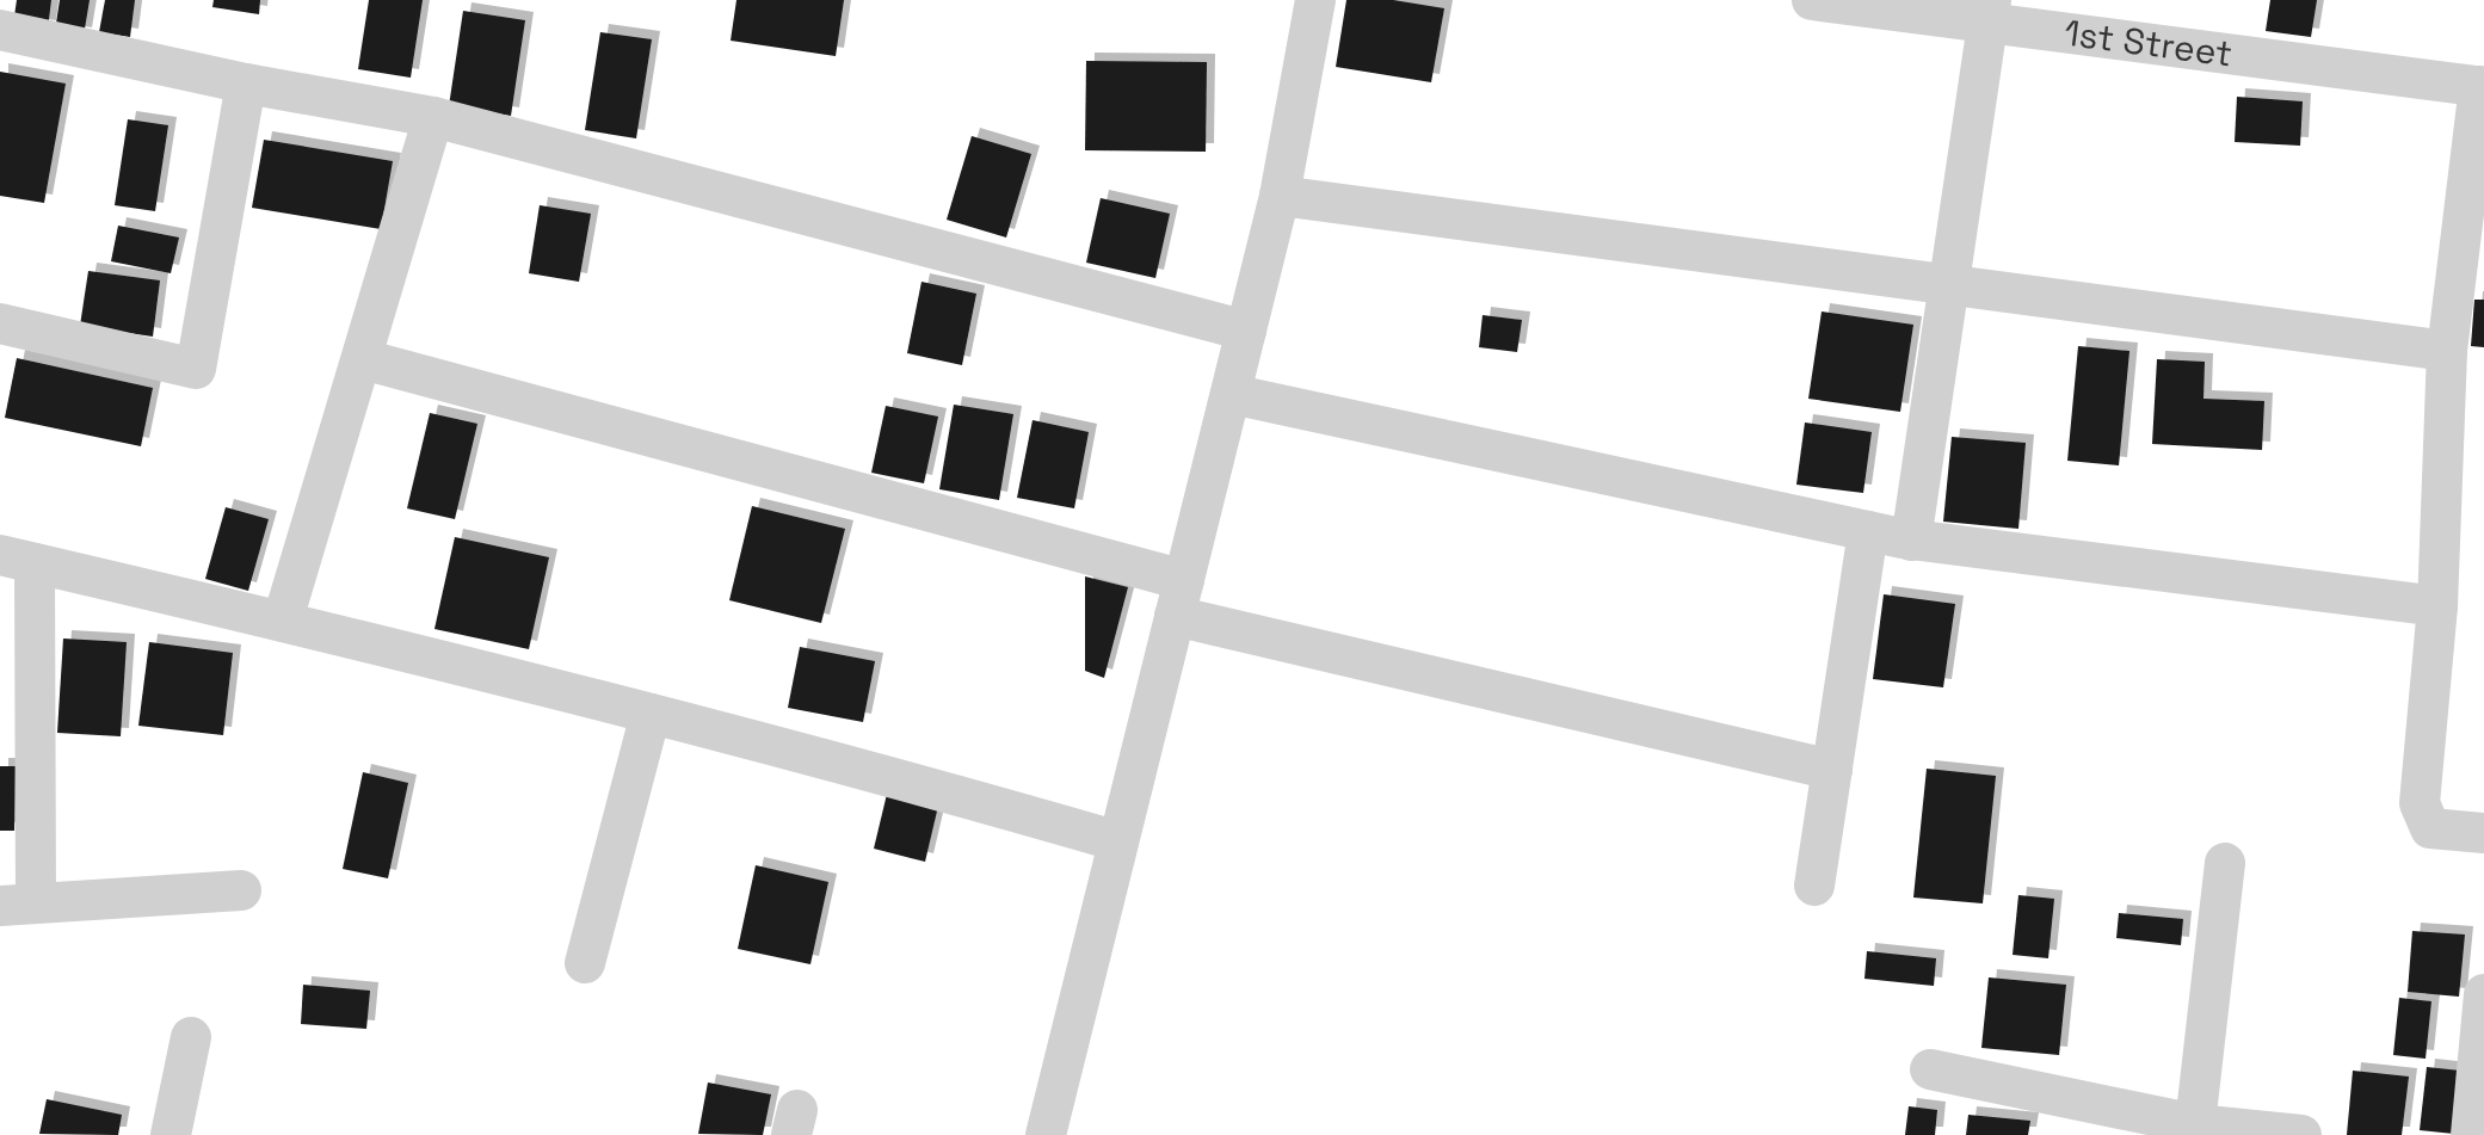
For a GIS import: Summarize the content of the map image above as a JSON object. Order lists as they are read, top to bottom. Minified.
{"streets":{"street":["1st Street"]}}
